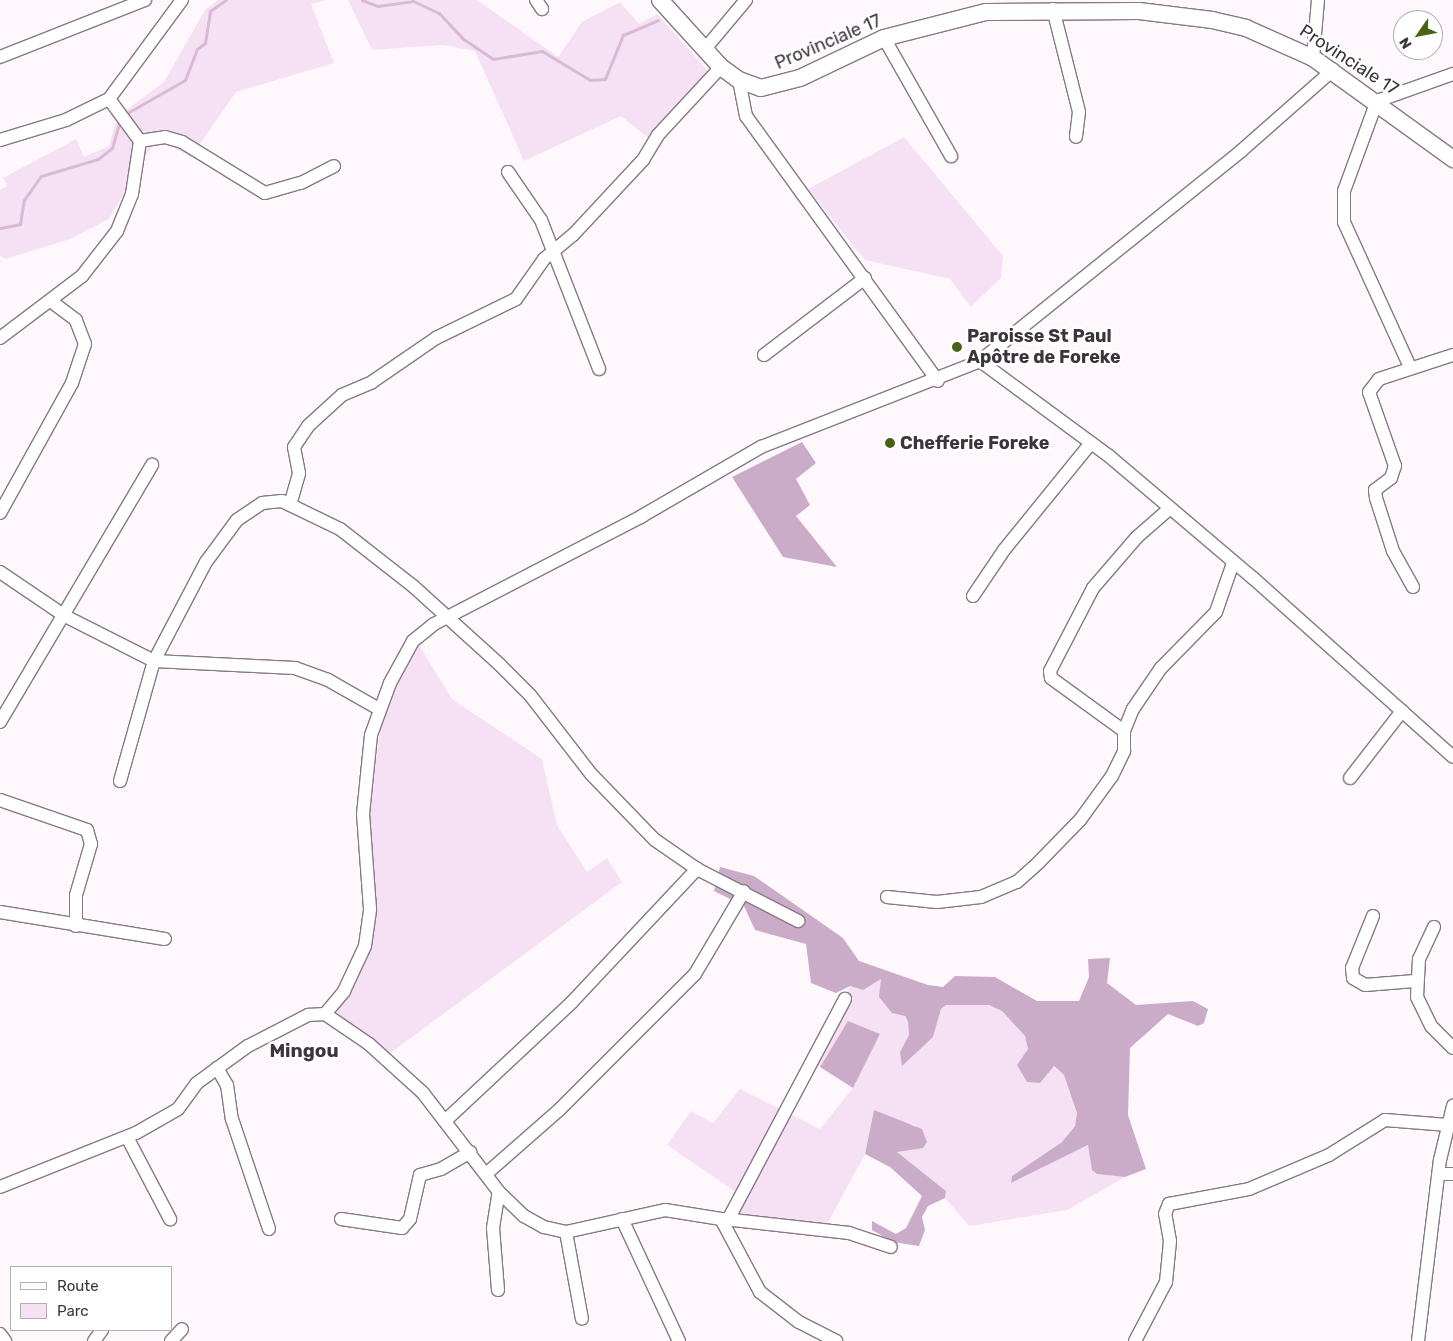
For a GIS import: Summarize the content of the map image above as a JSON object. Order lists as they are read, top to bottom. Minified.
{"streets":{"main road":["Provinciale 17"]},"districts":["Mingou"],"places":["Paroisse St Paul Apôtre de Foreke","Chefferie Foreke"],"legend":["Route","Parc"],"north":"bottom left"}
